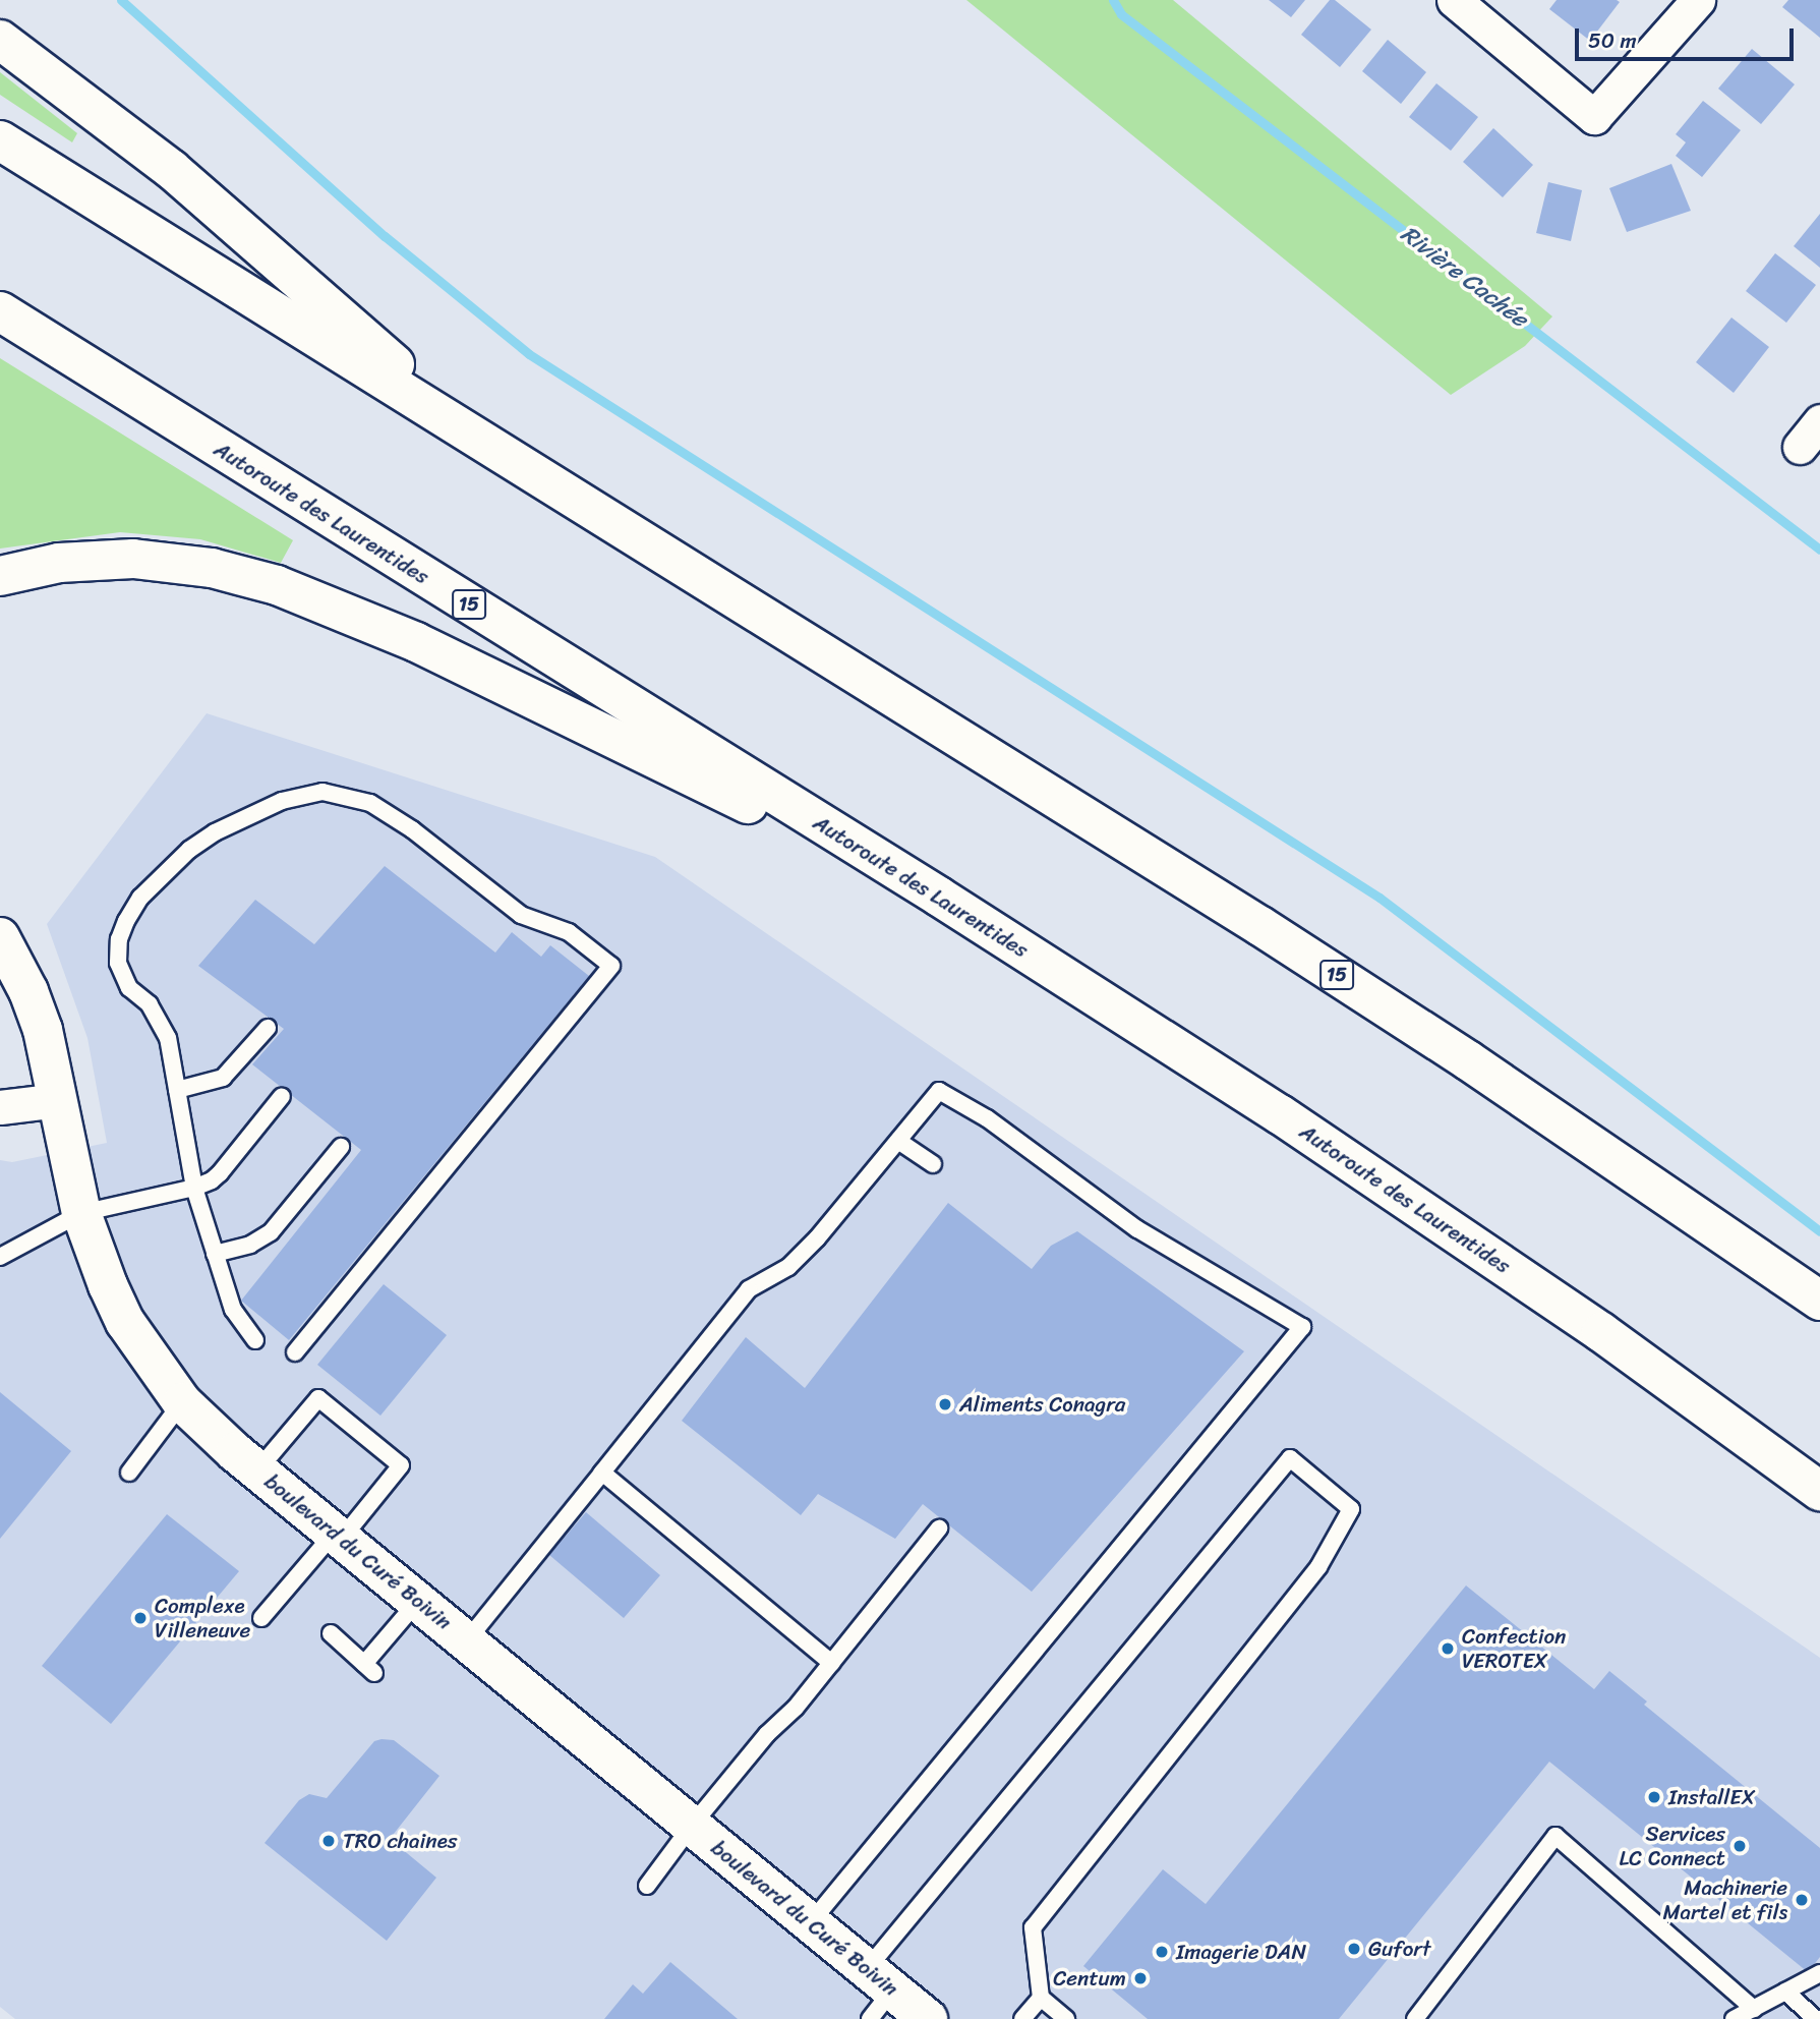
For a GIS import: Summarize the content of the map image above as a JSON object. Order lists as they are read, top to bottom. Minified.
{"streets":{"main road":["Autoroute des Laurentides","15","boulevard du Curé Boivin"]},"water":["Rivière Cachée"],"places":["Aliments Conagra","Complexe Villeneuve","Confection VEROTEX","InstallEX","TRO chaines","Services LC Connect","Machinerie Martel et fils","Gufort","Imagerie DAN","Centum"],"scale_bar":"50 m"}
